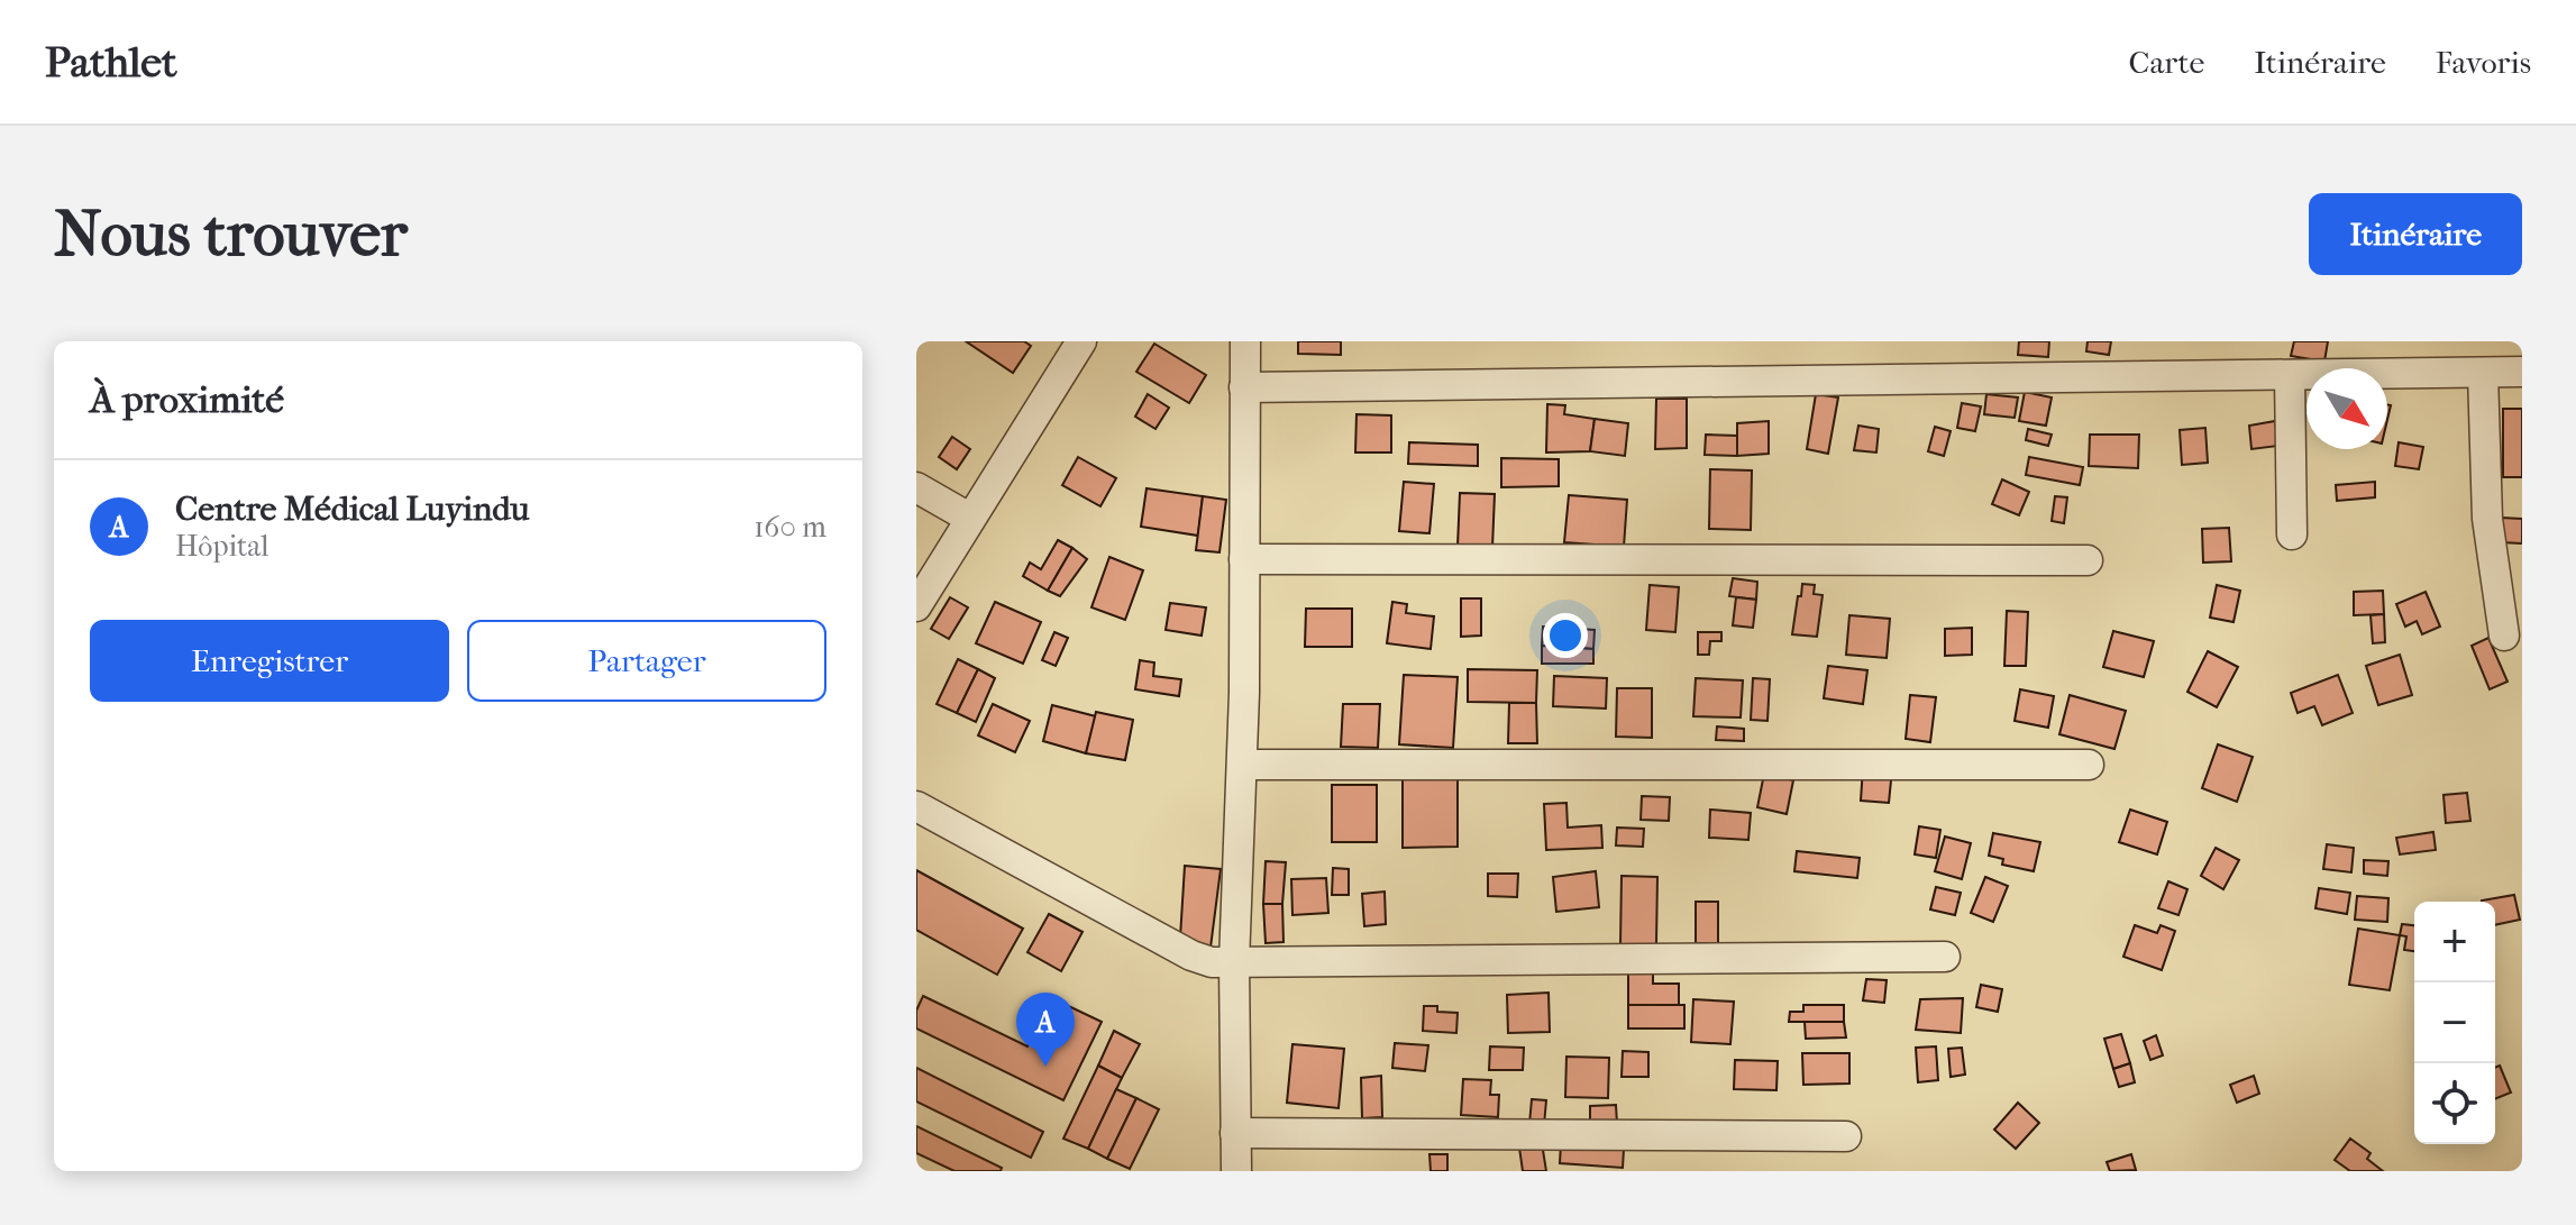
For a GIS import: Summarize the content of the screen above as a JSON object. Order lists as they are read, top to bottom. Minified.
{"north":"bottom right","page":{"header":"Pathlet","nav":["Carte","Itinéraire","Favoris"],"buttons":["Itinéraire",["Enregistrer","Partager"]],"title":"Nous trouver","heading":"À proximité","list":[{"mark":"A","name":"Centre Médical Luyindu","note":"Hôpital","value":"160 m"}],"map_buttons":["+","−"],"pins":"A"}}
